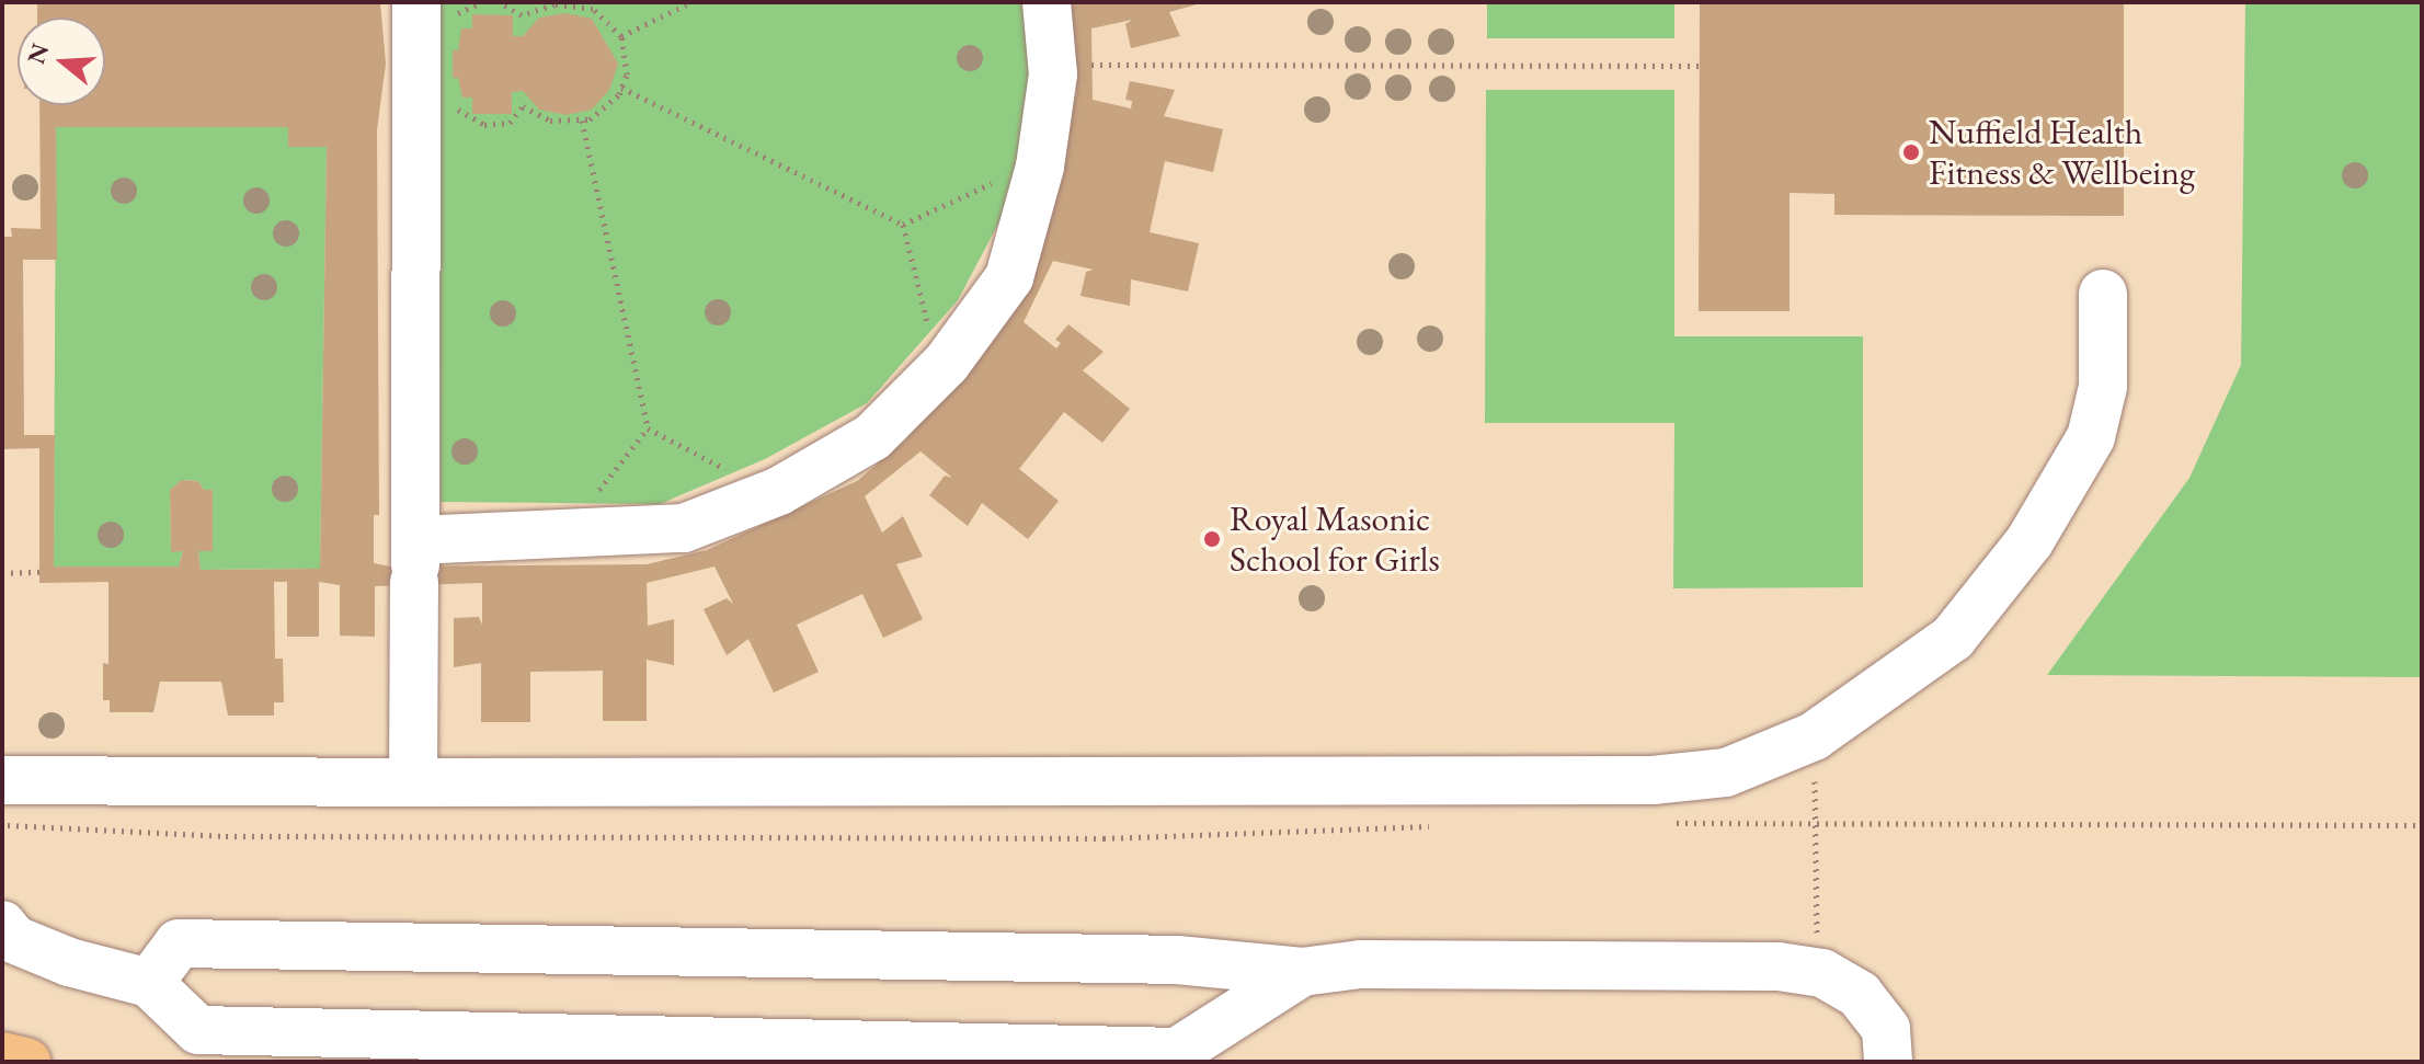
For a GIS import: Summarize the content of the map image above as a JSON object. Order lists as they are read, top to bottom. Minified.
{"places":["Nuffield Health Fitness & Wellbeing","Royal Masonic School for Girls"],"north":"left"}
